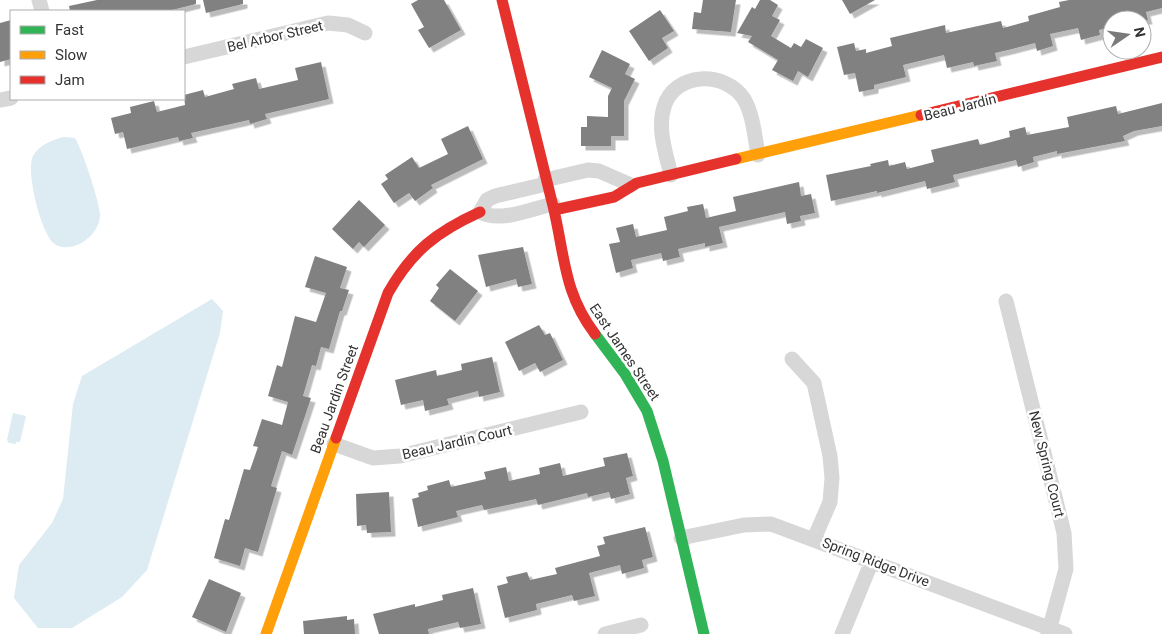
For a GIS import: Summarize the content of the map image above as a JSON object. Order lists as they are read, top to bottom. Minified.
{"streets":{"street":["Bel Arbor Street","Beau Jardin","East James Street","Beau Jardin Street","Beau Jardin Court","New Spring Court","Spring Ridge Drive"]},"crossings":[["Beau Jardin","East James Street"],["Beau Jardin","Beau Jardin Street"],["East James Street","Spring Ridge Drive"],["Beau Jardin Street","Beau Jardin Court"],["New Spring Court","Spring Ridge Drive"]],"legend":["Fast","Slow","Jam"],"north":"right"}
